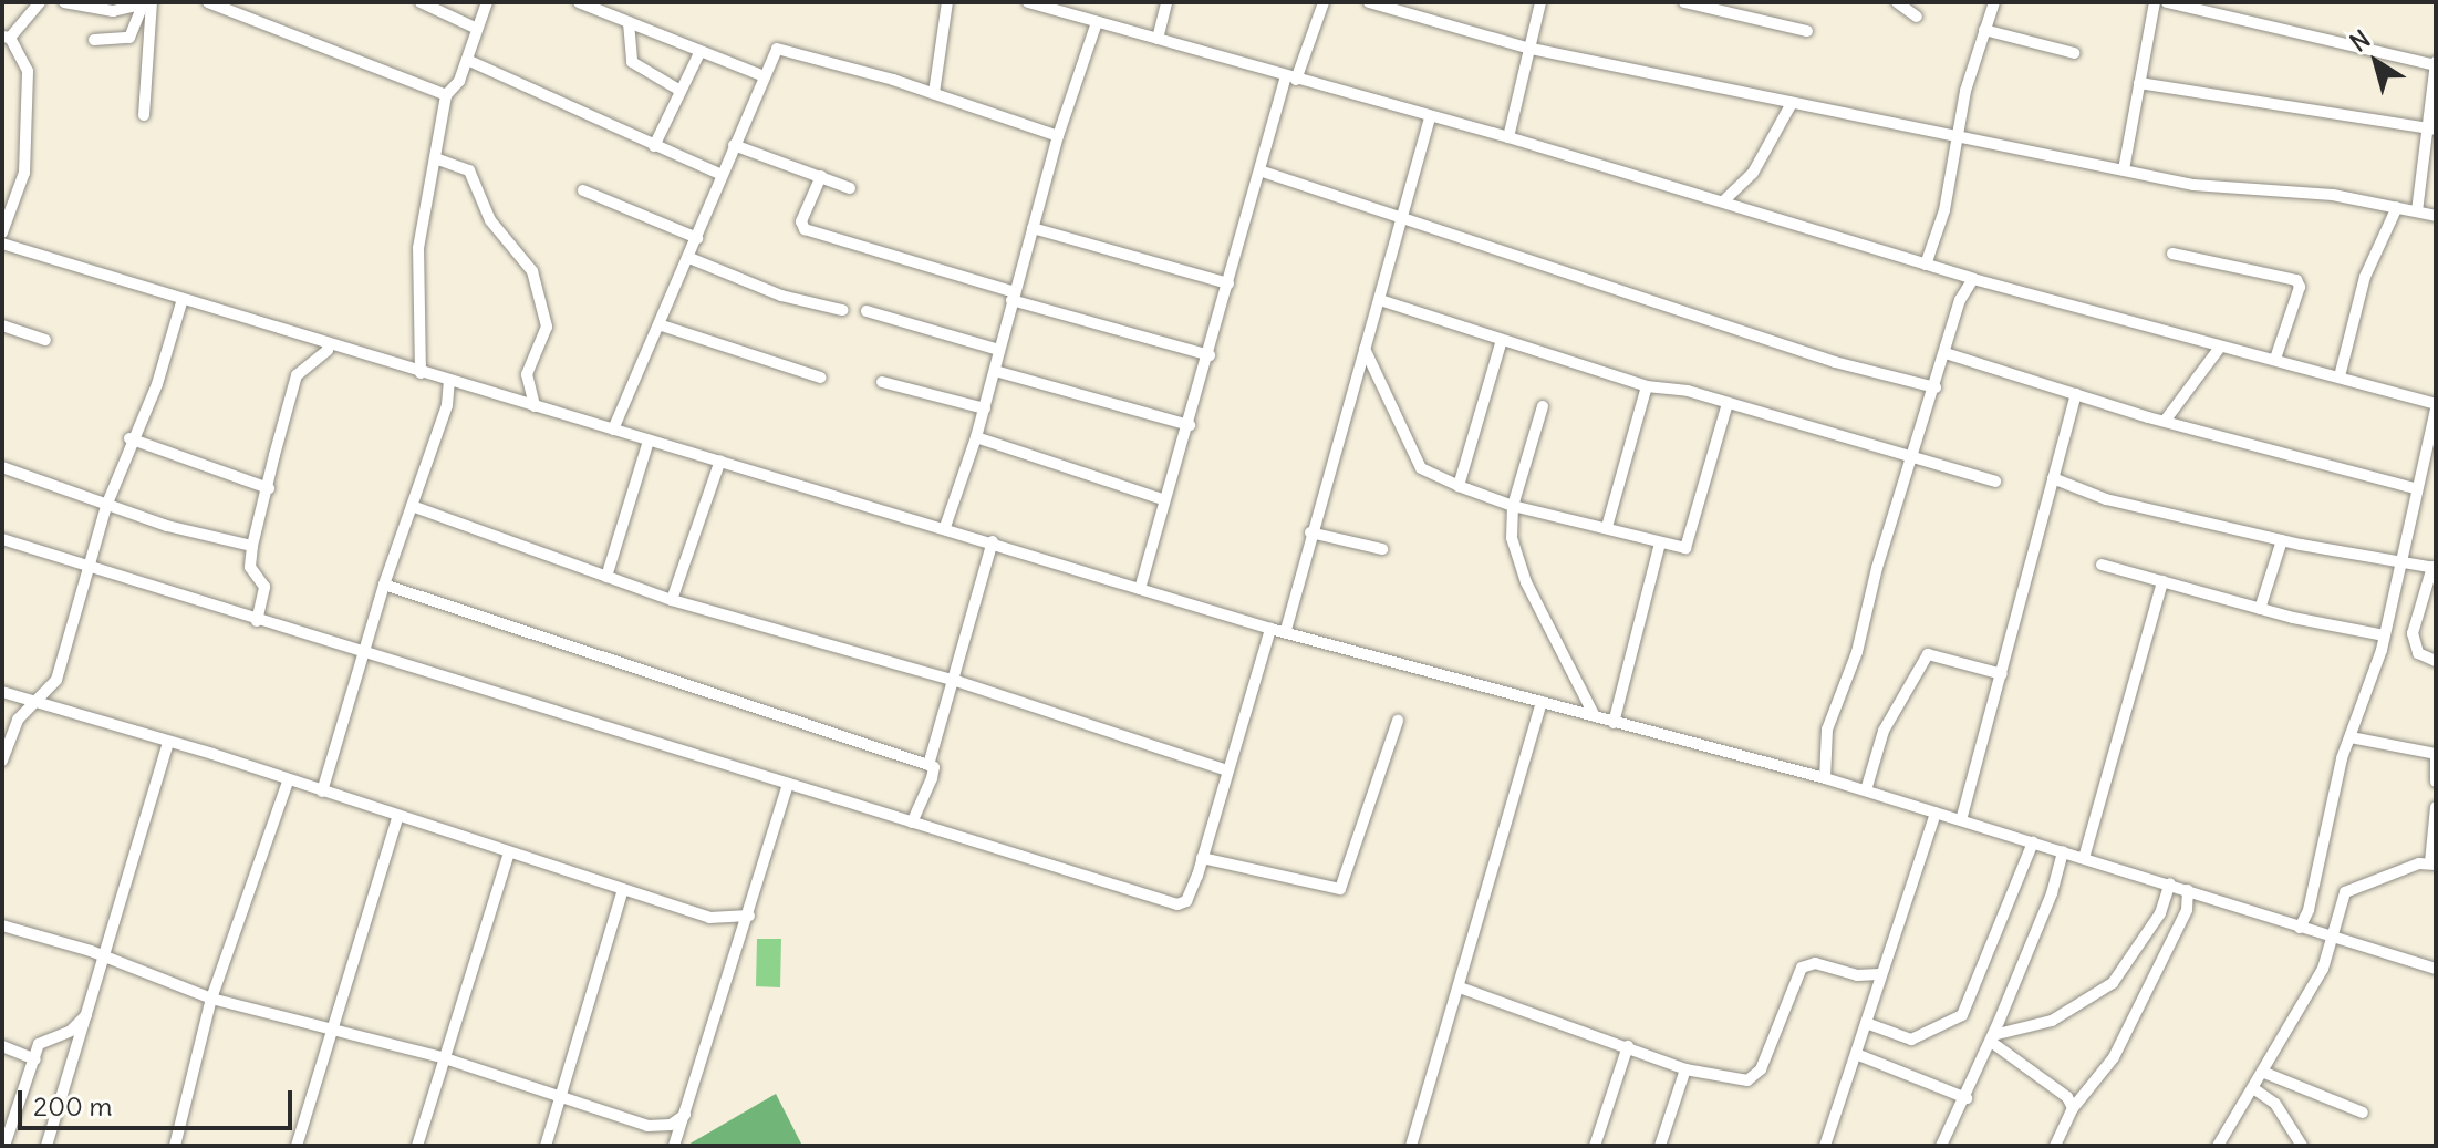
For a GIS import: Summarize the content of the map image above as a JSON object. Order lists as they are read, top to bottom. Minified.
{"scale_bar":"200 m","north":"top left"}
